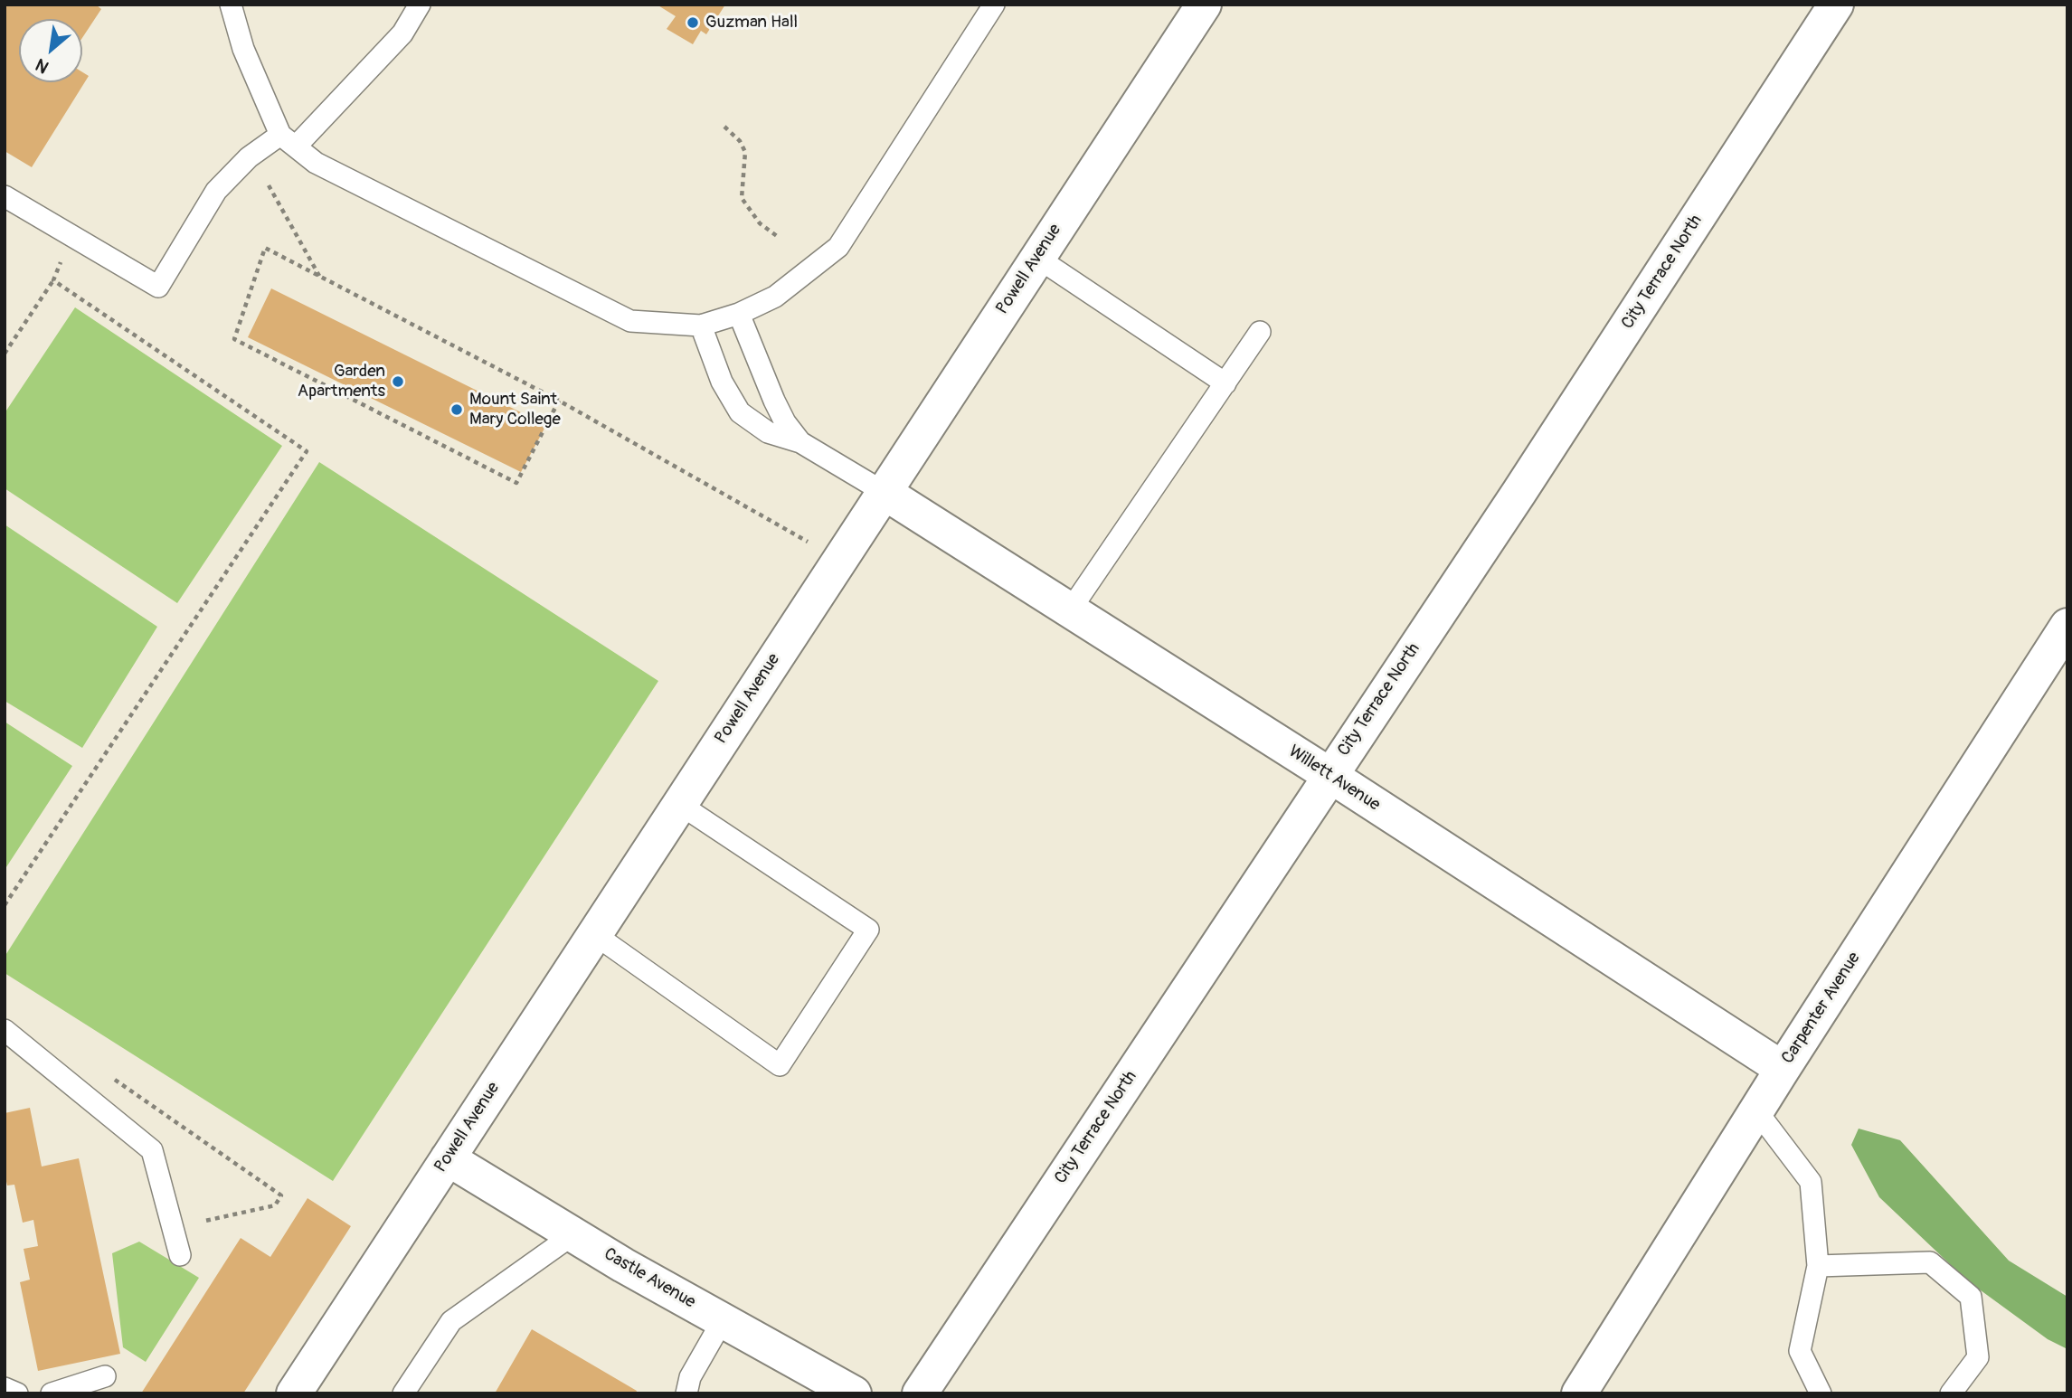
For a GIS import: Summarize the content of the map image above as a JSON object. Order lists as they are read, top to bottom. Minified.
{"streets":{"street":["Powell Avenue","City Terrace North","Willett Avenue","Carpenter Avenue","Castle Avenue"]},"crossings":[["Powell Avenue","Willett Avenue"],["Powell Avenue","Castle Avenue"],["City Terrace North","Willett Avenue"],["Willett Avenue","Carpenter Avenue"]],"places":["Guzman Hall","Garden Apartments","Mount Saint Mary College"],"north":"bottom left"}
